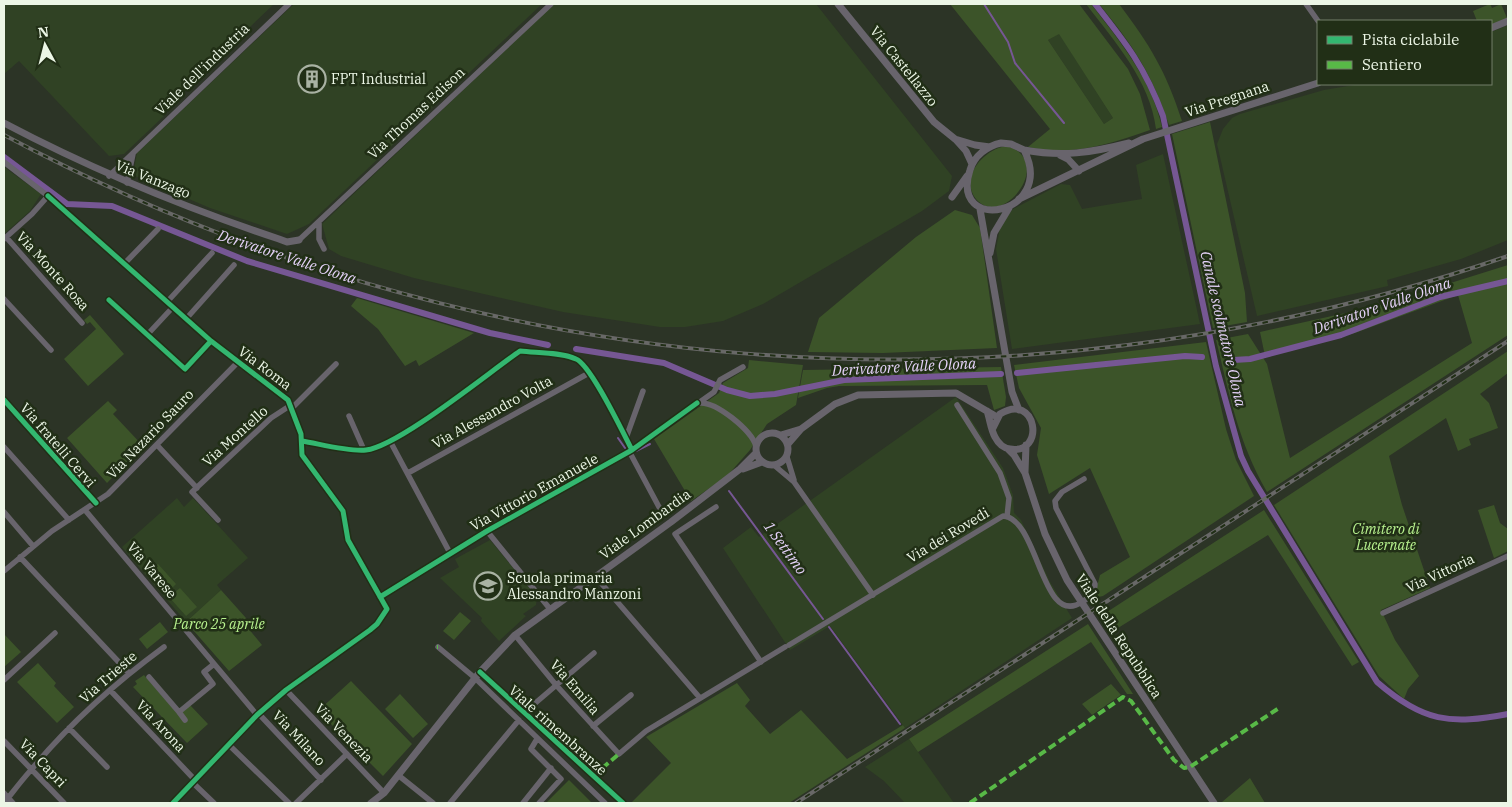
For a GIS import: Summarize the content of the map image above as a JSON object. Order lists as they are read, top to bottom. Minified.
{"streets":{"street":["Via Castellazzo","Viale dell'industria","Via Pregnana","Via Thomas Edison","Via Vanzago","Via Monte Rosa","Via Roma","Via Alessandro Volta","Via Nazario Sauro","Via Montello","Via fratelli Cervi","Via Vittorio Emanuele","Viale Lombardia","Via dei Rovedi","Via Varese","Via Vittoria","Viale della Repubblica","Via Trieste","Via Emilia","Via Arona","Via Venezia","Via Milano","Via Capri"],"cycle path":["Viale rimembranze"]},"crossings":[["Via Castellazzo","Via Pregnana"],["Viale dell'industria","Via Vanzago"],["Via Thomas Edison","Via Vanzago"],["Via Roma","Via Nazario Sauro"],["Via Roma","Via Montello"],["Via Roma","Via Vittorio Emanuele"],["Via Roma","Via Venezia"],["Via Nazario Sauro","Via fratelli Cervi"],["Via Nazario Sauro","Via Varese"],["Viale Lombardia","Via Emilia"],["Viale Lombardia","Via Venezia"],["Via dei Rovedi","Via Emilia"],["Via Varese","Via Milano"],["Via Trieste","Via Arona"],["Via Trieste","Via Capri"],["Via Venezia","Via Milano"]],"water":["Derivatore Valle Olona","Canale scolmatore Olona","1 Settimo"],"parks":["Cimitero di Lucernate","Parco 25 aprile"],"places":{"building":["FPT Industrial"],"school or university":["Scuola primaria Alessandro Manzoni"]},"legend":["Pista ciclabile","Sentiero"],"north":"top"}
